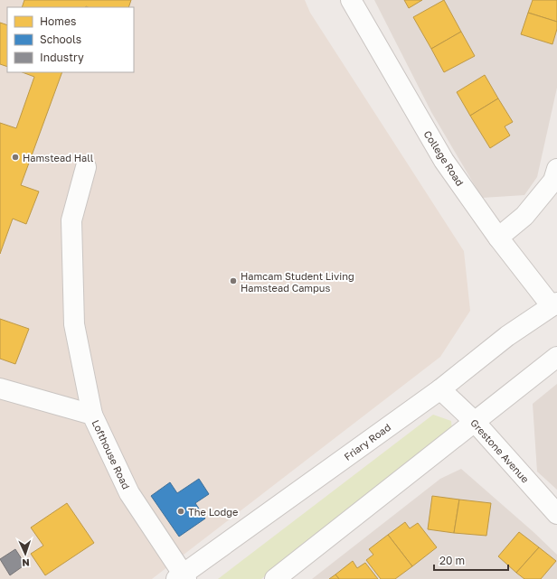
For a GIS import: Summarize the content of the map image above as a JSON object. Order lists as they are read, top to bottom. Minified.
{"streets":{"street":["College Road","Friary Road","Grestone Avenue","Lofthouse Road"]},"crossings":[["College Road","Friary Road"],["Friary Road","Grestone Avenue"],["Friary Road","Lofthouse Road"]],"places":["Hamstead Hall","Hamcam Student Living Hamstead Campus","The Lodge"],"legend":["Homes","Schools","Industry"],"scale_bar":"20 m","north":"bottom"}
